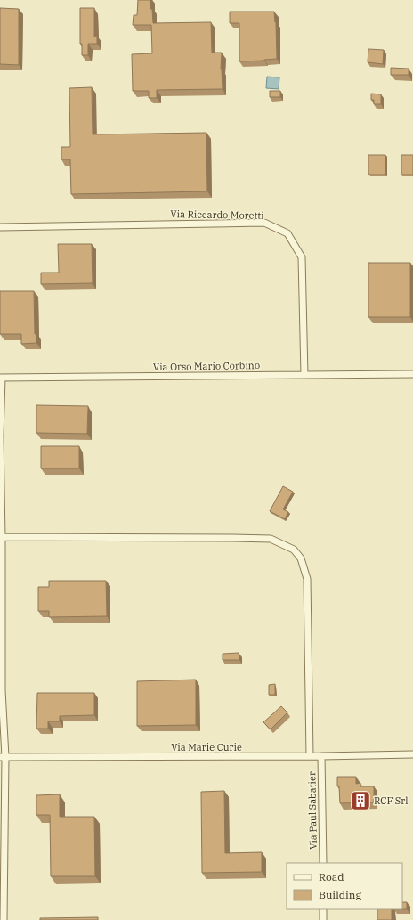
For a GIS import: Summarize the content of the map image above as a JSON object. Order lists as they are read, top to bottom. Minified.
{"streets":{"street":["Via Riccardo Moretti","Via Orso Mario Corbino","Via Marie Curie","Via Paul Sabatier"]},"crossings":[["Via Riccardo Moretti","Via Orso Mario Corbino"],["Via Marie Curie","Via Paul Sabatier"]],"places":{"building":["RCF Srl"]},"legend":["Road","Building"]}
